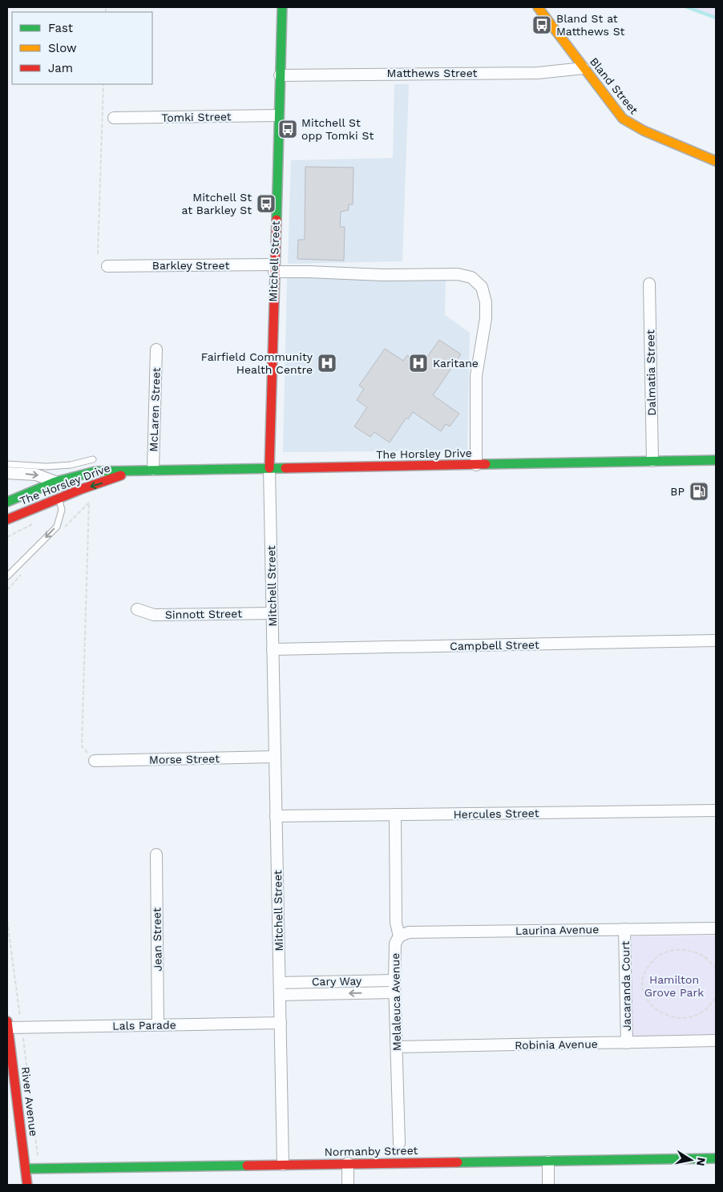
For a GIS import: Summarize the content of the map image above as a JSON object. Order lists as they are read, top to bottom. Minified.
{"streets":{"street":["Matthews Street","Bland Street","Tomki Street","Mitchell Street","Barkley Street","Dalmatia Street","McLaren Street","The Horsley Drive","Sinnott Street","Campbell Street","Morse Street","Hercules Street","Laurina Avenue","Jean Street","Cary Way","Jacaranda Court","Melaleuca Avenue","Lals Parade","Robinia Avenue","River Avenue","Normanby Street"]},"crossings":[["Matthews Street","Bland Street"],["Matthews Street","Mitchell Street"],["Tomki Street","Mitchell Street"],["Mitchell Street","Barkley Street"],["Mitchell Street","The Horsley Drive"],["Mitchell Street","Sinnott Street"],["Mitchell Street","Campbell Street"],["Mitchell Street","Morse Street"],["Mitchell Street","Hercules Street"],["Mitchell Street","Cary Way"],["Mitchell Street","Lals Parade"],["Mitchell Street","Normanby Street"],["Barkley Street","The Horsley Drive"],["Dalmatia Street","The Horsley Drive"],["McLaren Street","The Horsley Drive"],["Hercules Street","Melaleuca Avenue"],["Laurina Avenue","Jacaranda Court"],["Laurina Avenue","Melaleuca Avenue"],["Jean Street","Lals Parade"],["Cary Way","Melaleuca Avenue"],["Jacaranda Court","Robinia Avenue"],["Melaleuca Avenue","Robinia Avenue"],["Lals Parade","River Avenue"],["River Avenue","Normanby Street"]],"parks":["Hamilton Grove Park"],"places":{"bus stop":["Bland St at Matthews St","Mitchell St opp Tomki St","Mitchell St at Barkley St"],"hospital":["Fairfield Community Health Centre","Karitane"],"fuel station":["BP"]},"legend":["Fast","Slow","Jam"],"north":"right"}
